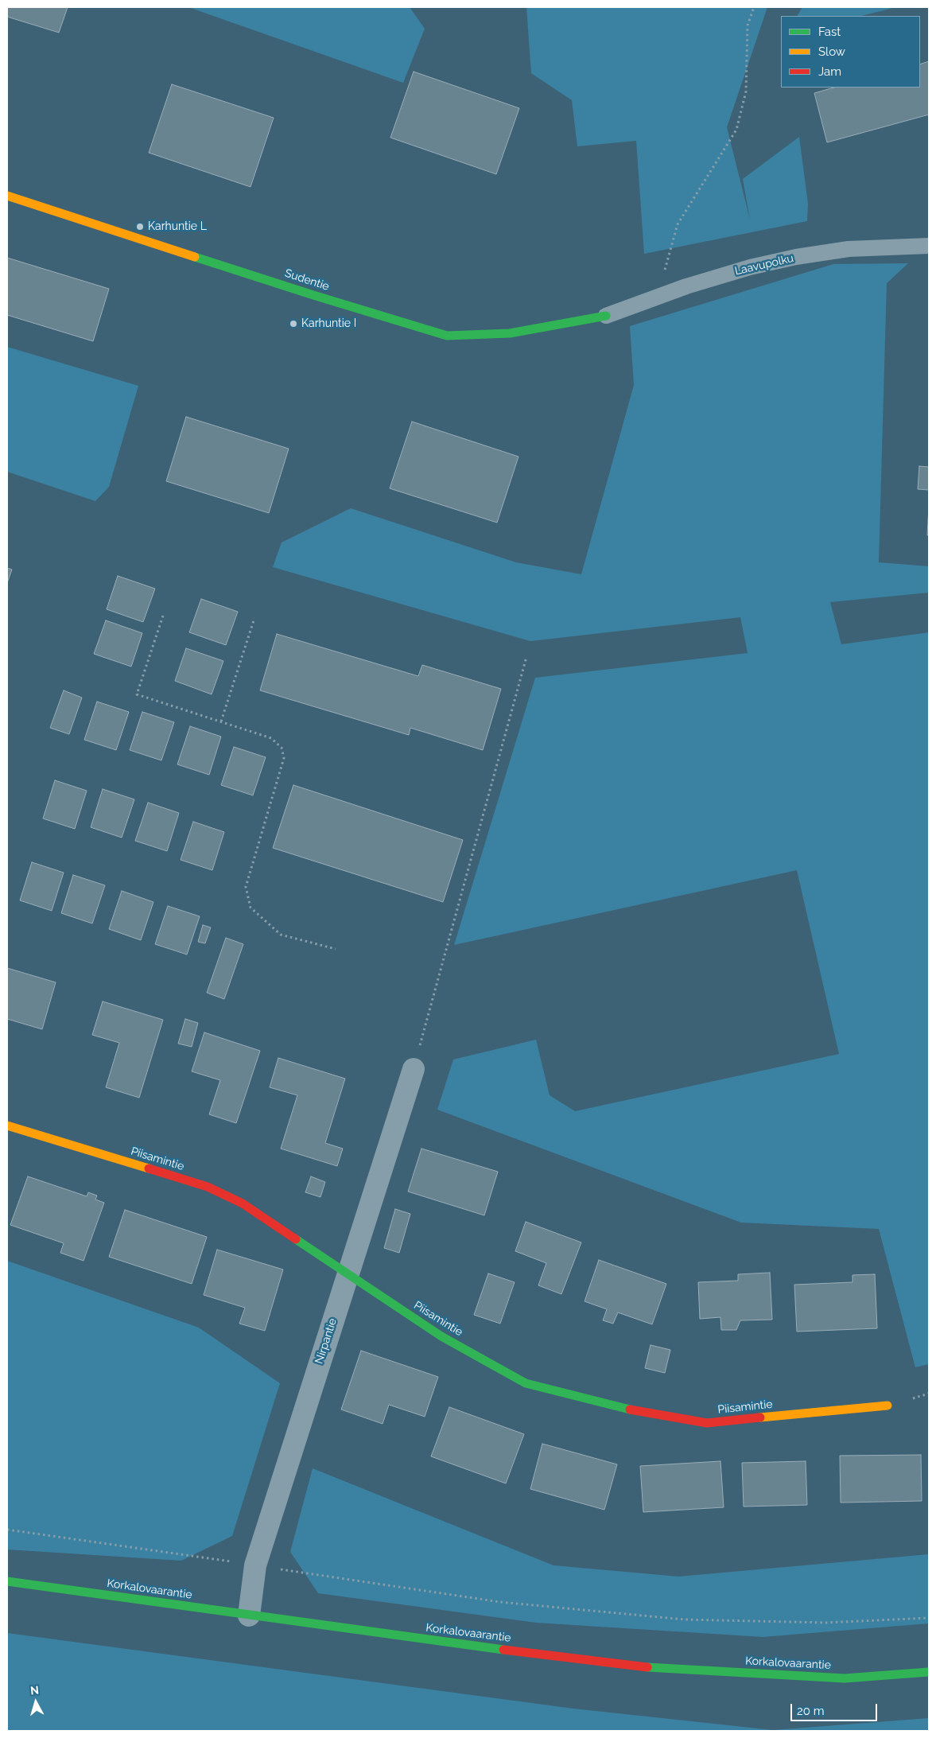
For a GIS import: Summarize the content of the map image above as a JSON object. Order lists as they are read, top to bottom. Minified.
{"streets":{"street":["Sudentie","Piisamintie","Nirpantie","Korkalovaarantie"],"lane":["Laavupolku"]},"crossings":[["Laavupolku","Sudentie"],["Piisamintie","Nirpantie"],["Nirpantie","Korkalovaarantie"]],"places":["Karhuntie L","Karhuntie I"],"legend":["Fast","Slow","Jam"],"scale_bar":"20 m","north":"top"}
